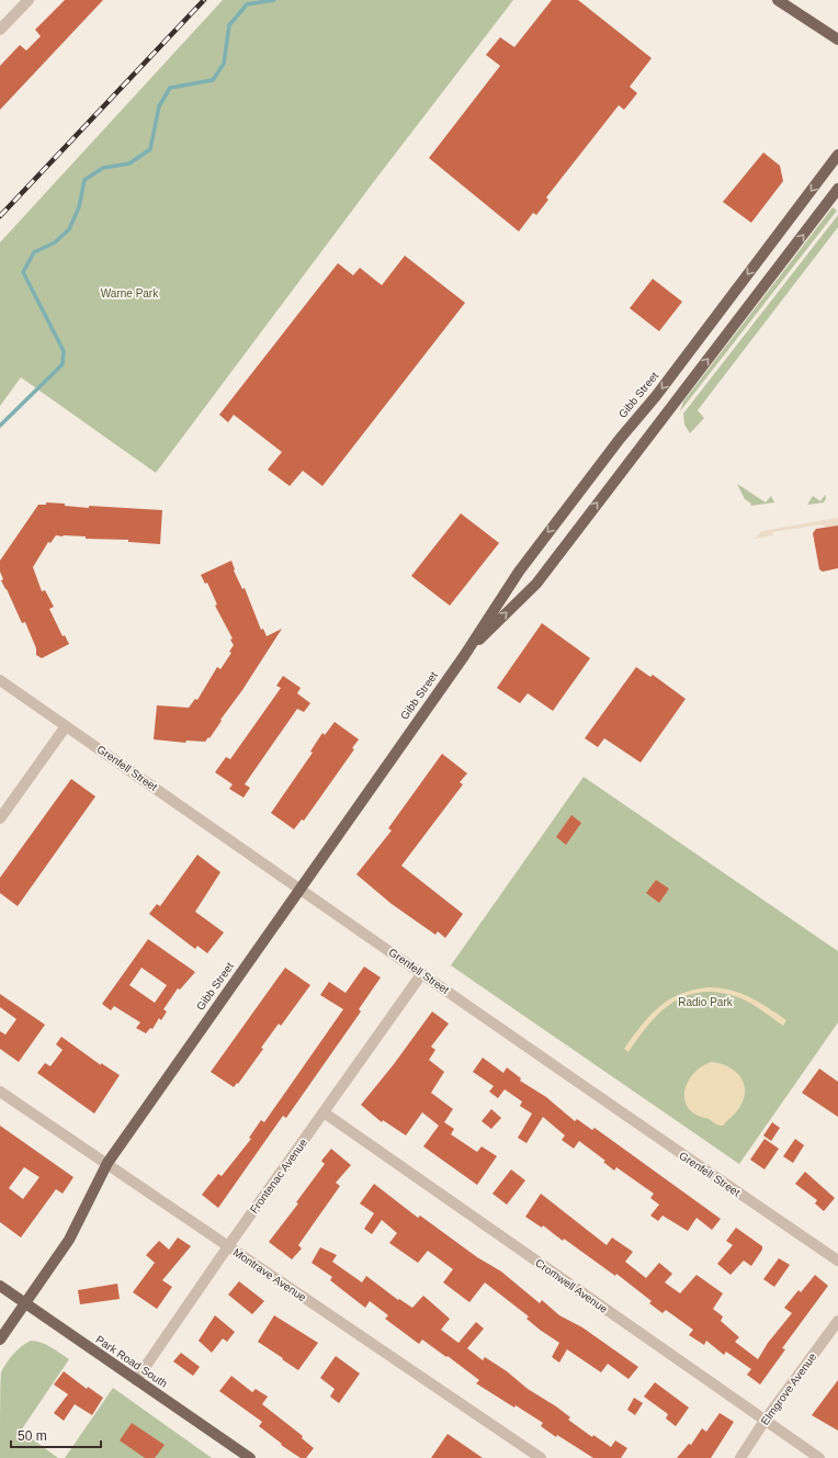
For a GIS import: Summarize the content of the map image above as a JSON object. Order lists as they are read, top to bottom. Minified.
{"streets":{"main road":["Gibb Street","Park Road South"],"street":["Grenfell Street","Frontenac Avenue","Montrave Avenue","Cromwell Avenue","Elmgrove Avenue"]},"crossings":[["Gibb Street","Grenfell Street"],["Gibb Street","Montrave Avenue"],["Gibb Street","Park Road South"],["Grenfell Street","Frontenac Avenue"],["Frontenac Avenue","Montrave Avenue"],["Frontenac Avenue","Cromwell Avenue"],["Frontenac Avenue","Park Road South"],["Cromwell Avenue","Elmgrove Avenue"]],"parks":["Warne Park","Radio Park"],"scale_bar":"50 m"}
